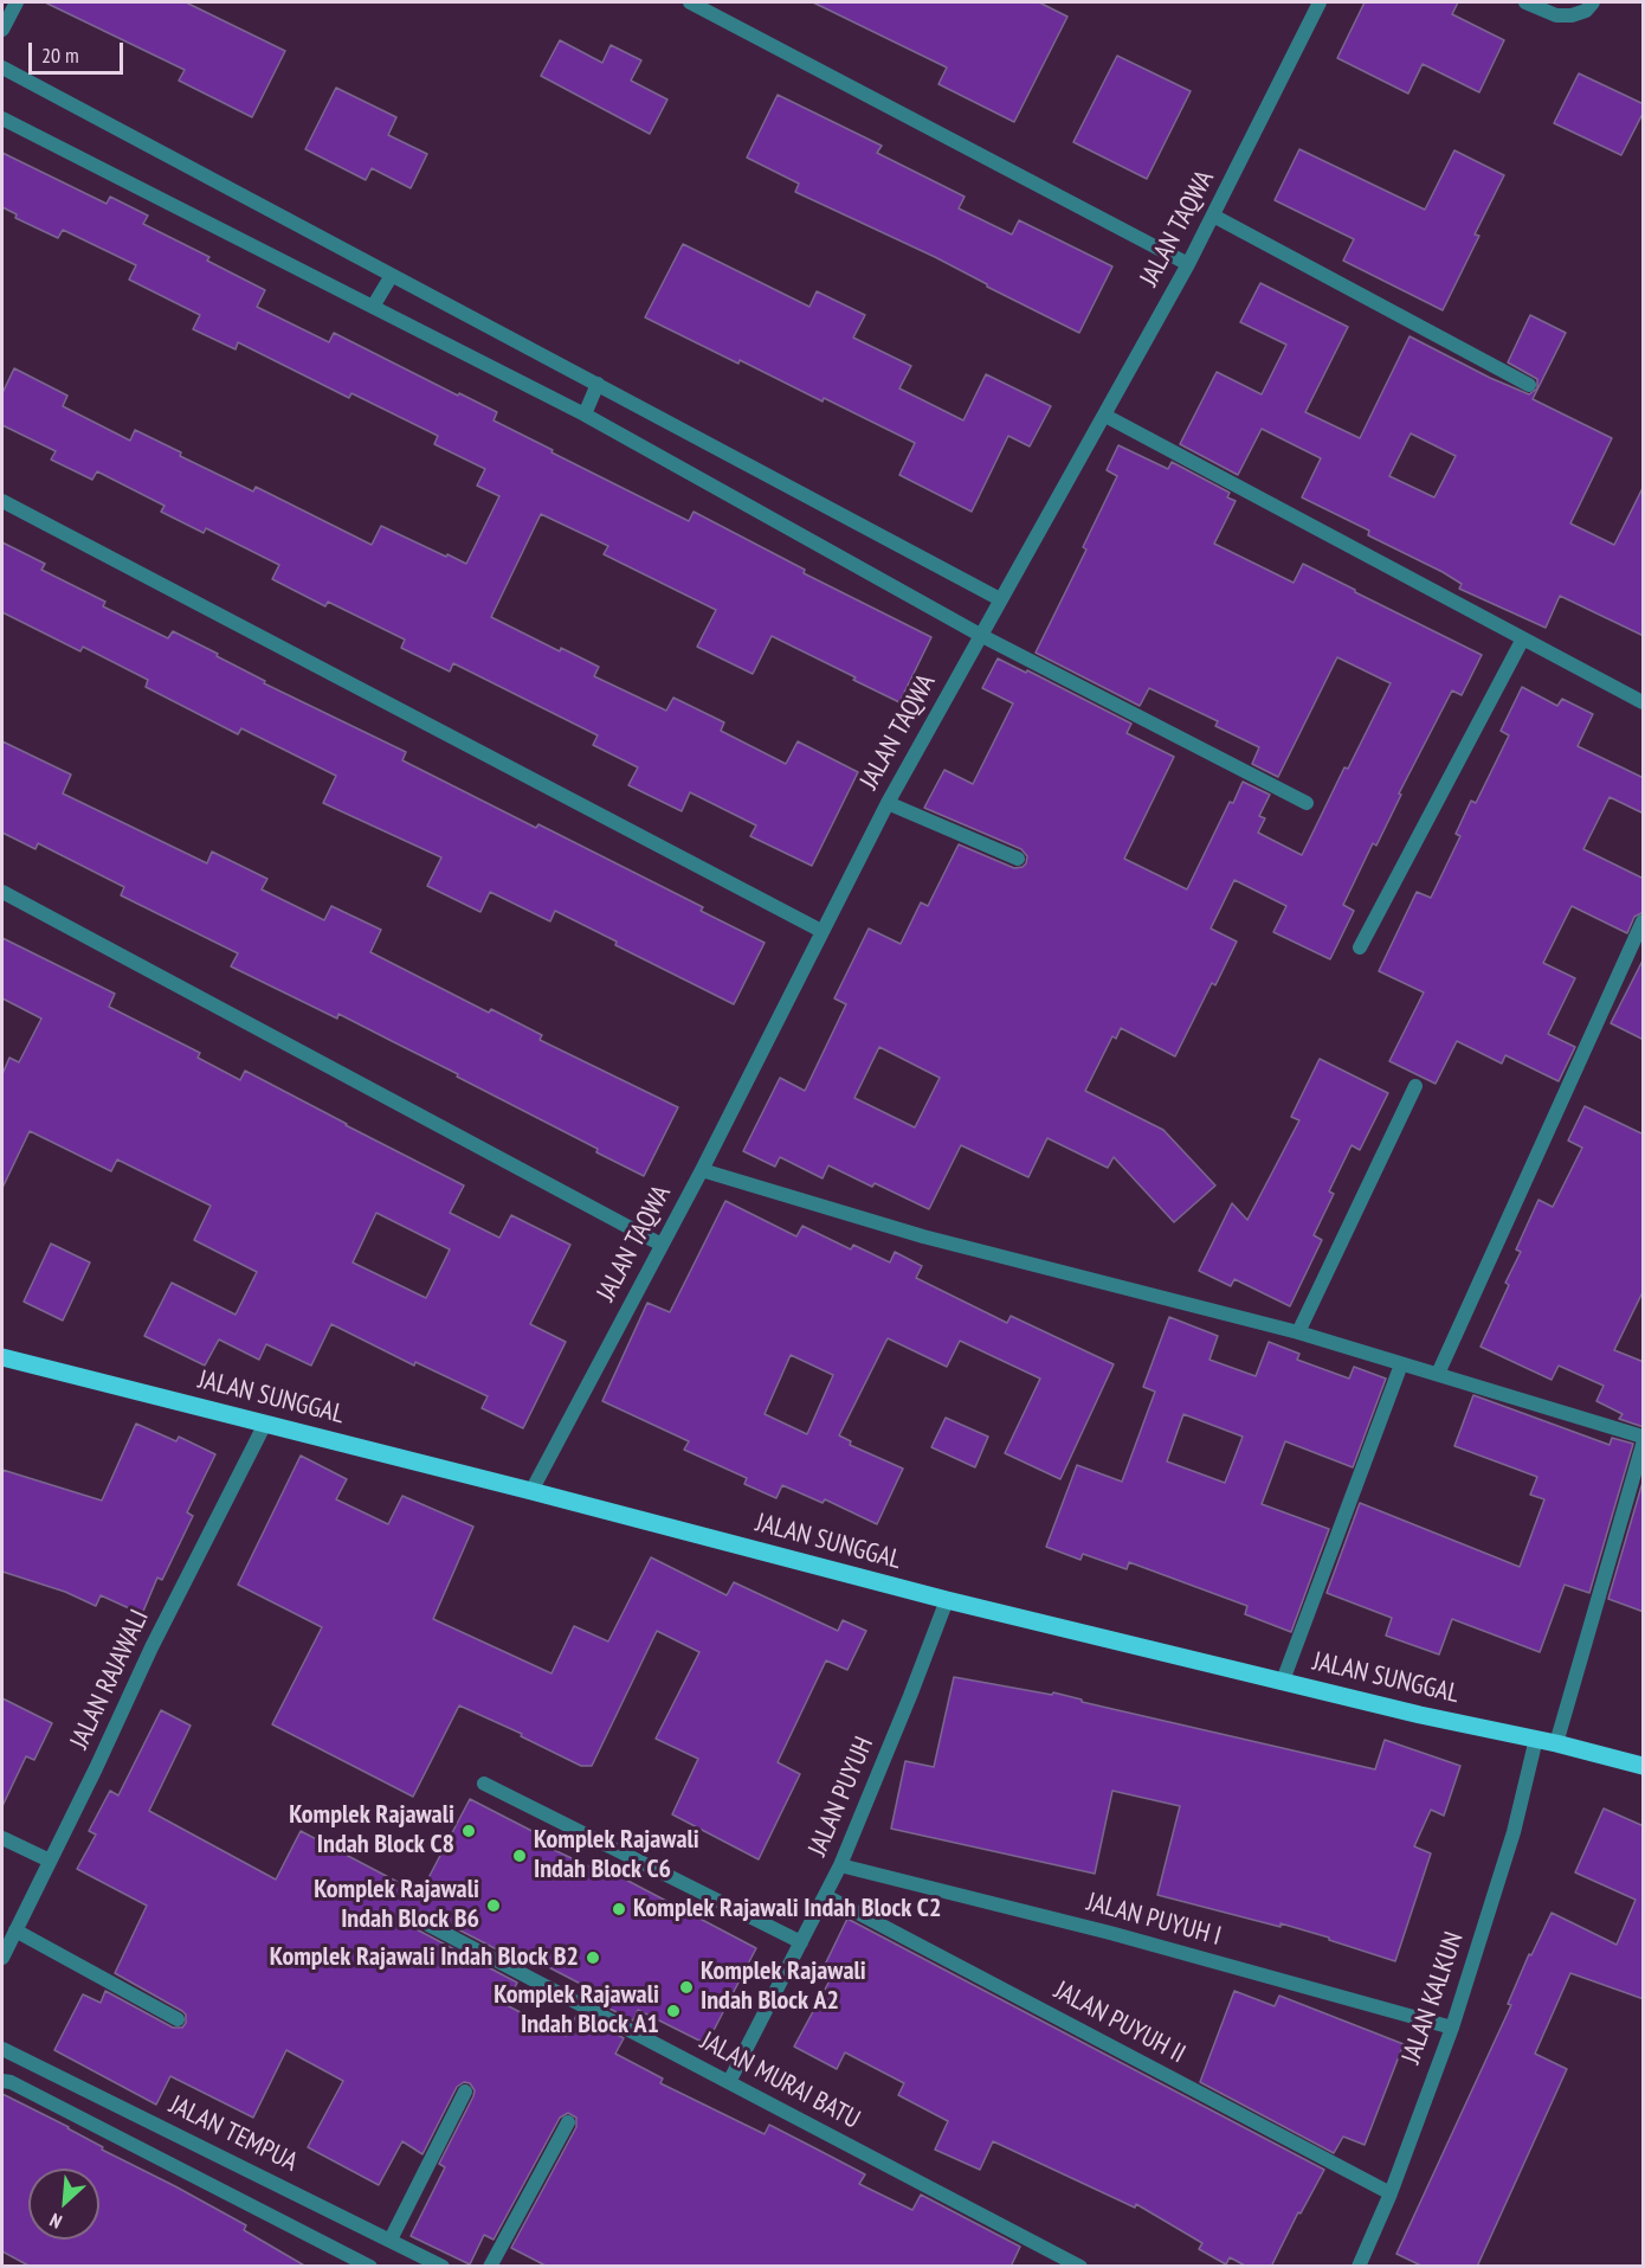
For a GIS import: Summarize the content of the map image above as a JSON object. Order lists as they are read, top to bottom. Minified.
{"streets":{"main road":["JALAN SUNGGAL"],"street":["JALAN TAQWA","JALAN RAJAWALI","JALAN PUYUH","JALAN PUYUH I","JALAN KALKUN","JALAN PUYUH II","JALAN MURAI BATU","JALAN TEMPUA"]},"crossings":[["JALAN TAQWA","JALAN SUNGGAL"],["JALAN SUNGGAL","JALAN RAJAWALI"],["JALAN SUNGGAL","JALAN PUYUH"],["JALAN SUNGGAL","JALAN KALKUN"],["JALAN PUYUH","JALAN PUYUH I"],["JALAN PUYUH","JALAN PUYUH II"],["JALAN PUYUH","JALAN MURAI BATU"],["JALAN PUYUH I","JALAN KALKUN"],["JALAN KALKUN","JALAN PUYUH II"]],"places":["Komplek Rajawali Indah Block C8","Komplek Rajawali Indah Block C6","Komplek Rajawali Indah Block B6","Komplek Rajawali Indah Block C2","Komplek Rajawali Indah Block B2","Komplek Rajawali Indah Block A2","Komplek Rajawali Indah Block A1"],"scale_bar":"20 m","north":"bottom left"}
